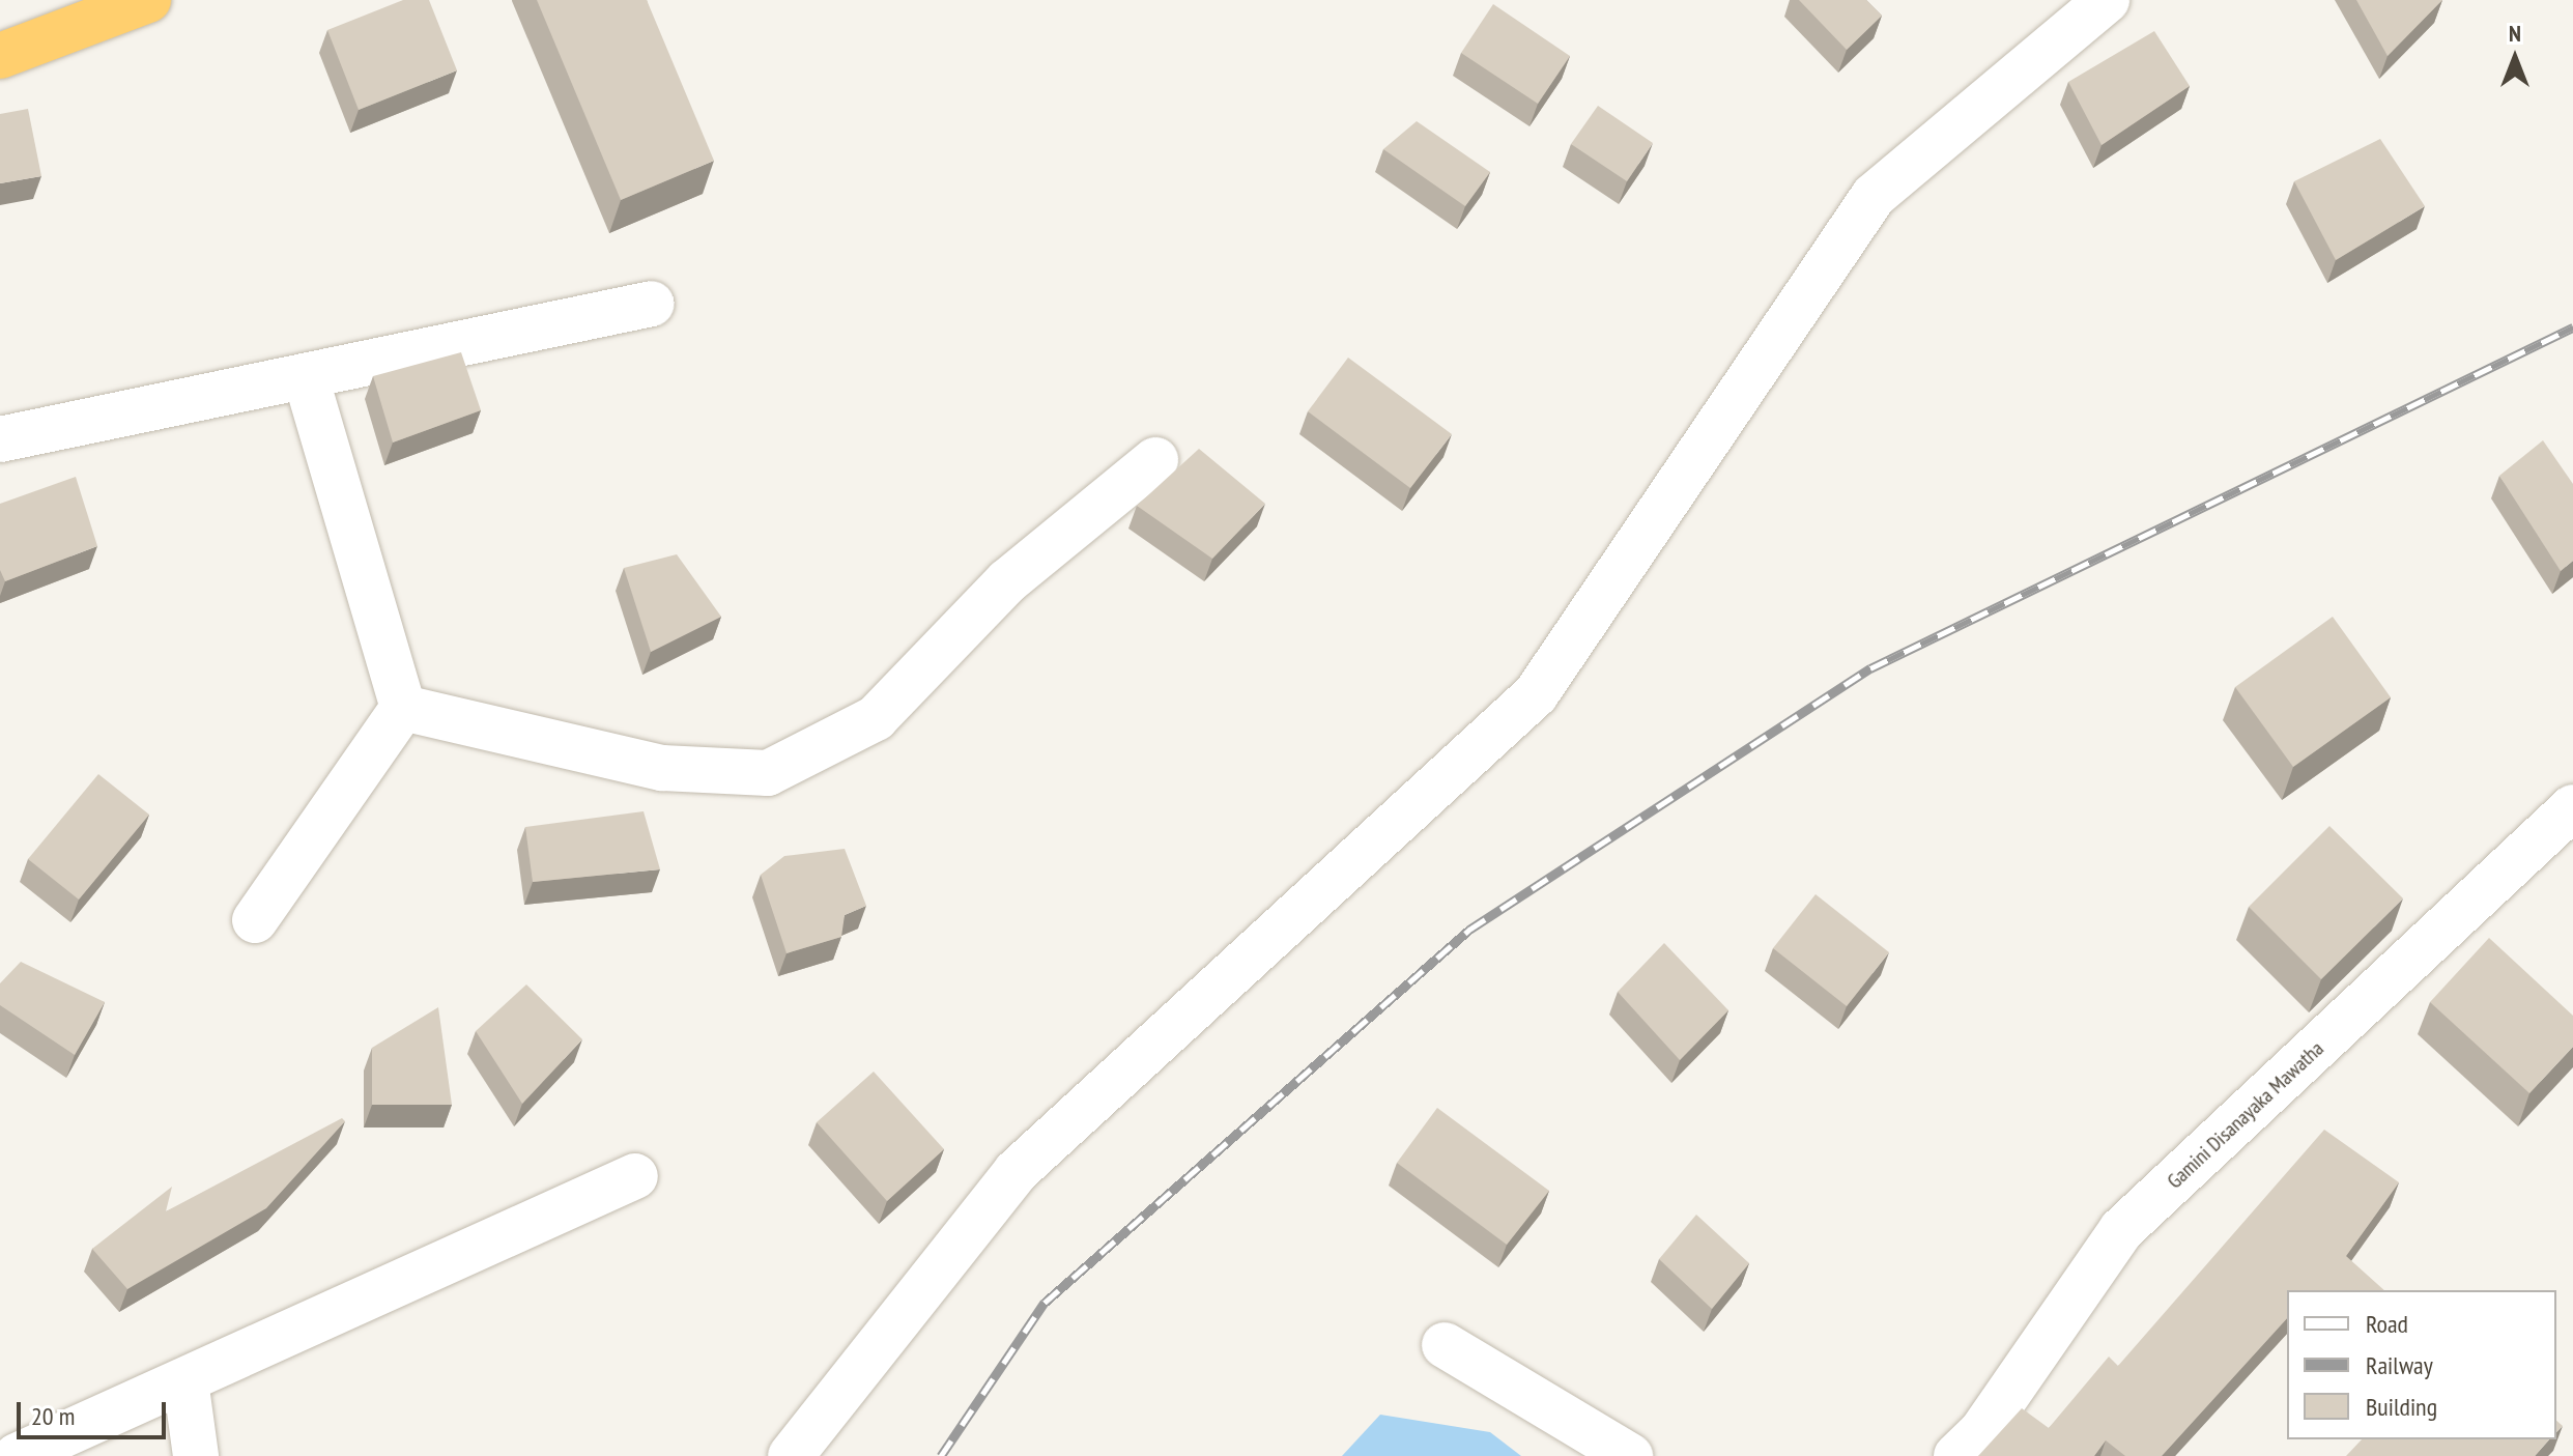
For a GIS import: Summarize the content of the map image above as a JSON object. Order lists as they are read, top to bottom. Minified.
{"streets":{"street":["Gamini Disanayaka Mawatha"]},"legend":["Road","Railway","Building"],"scale_bar":"20 m","north":"top"}
